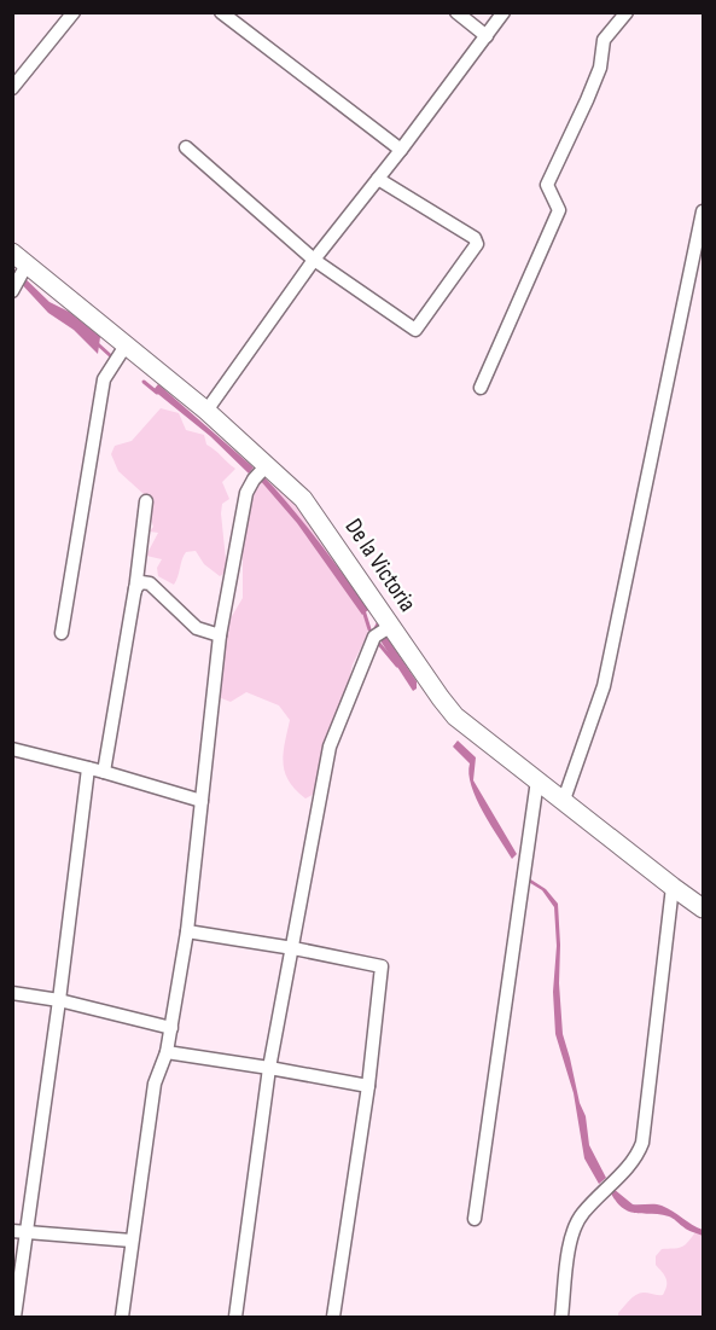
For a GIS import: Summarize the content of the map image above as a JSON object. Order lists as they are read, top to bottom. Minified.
{"streets":{"main road":["De la Victoria"]}}
